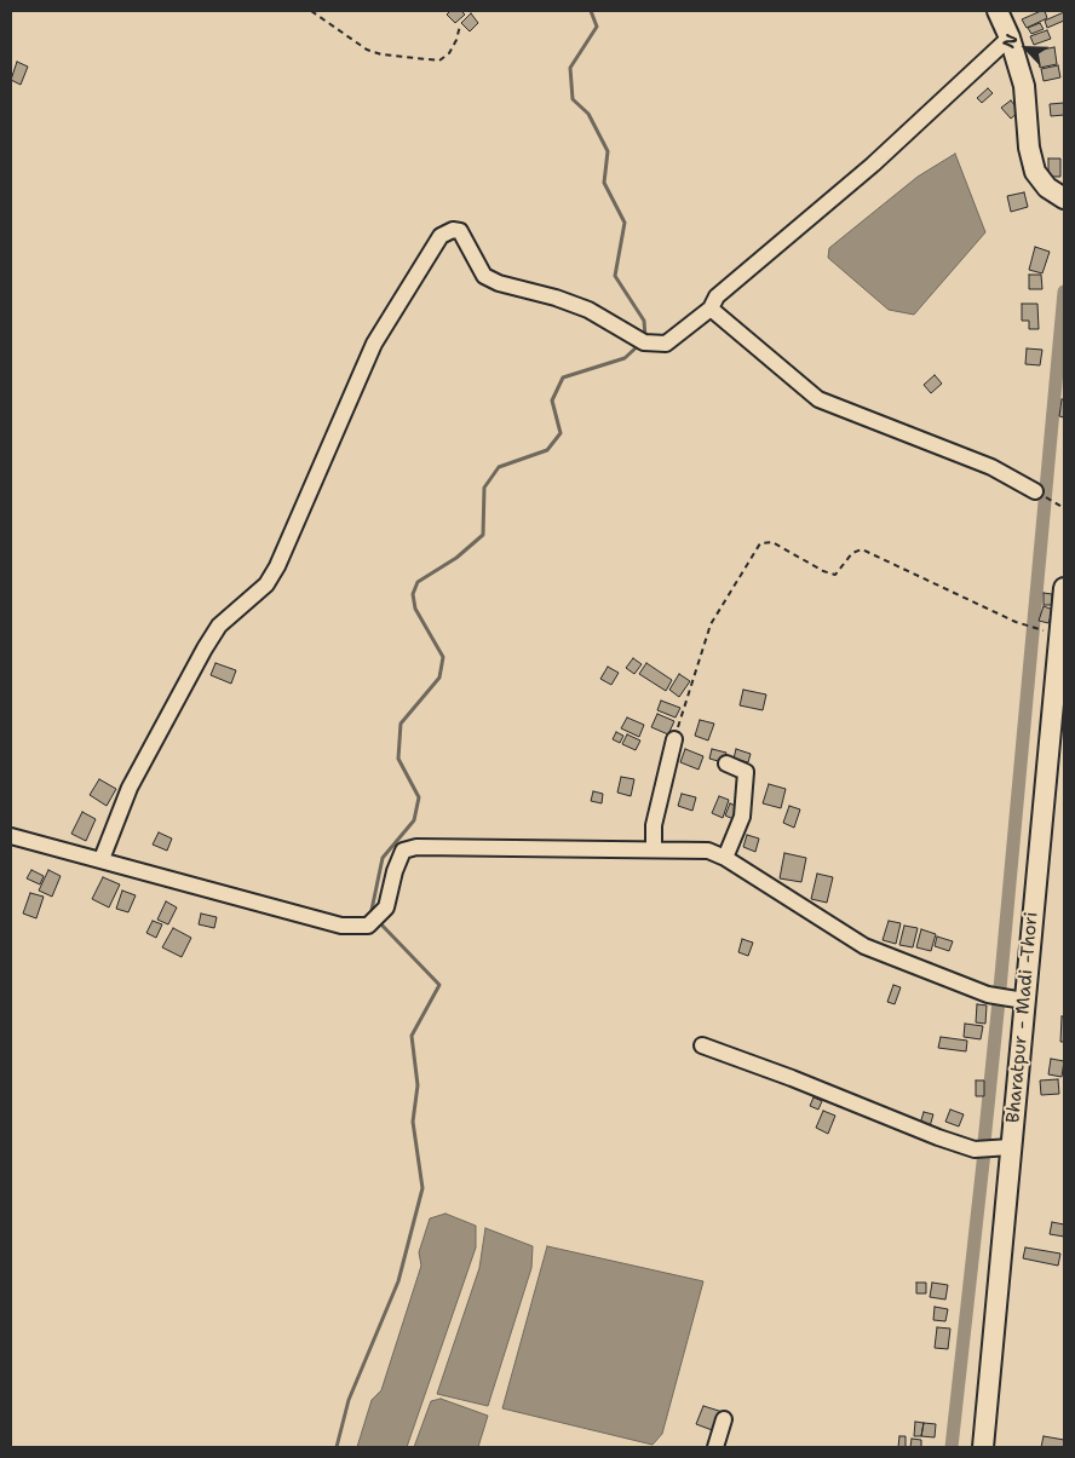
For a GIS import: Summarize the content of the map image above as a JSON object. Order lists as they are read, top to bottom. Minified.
{"streets":{"main road":["Bharatpur - Madi -Thori"]},"north":"top left"}
